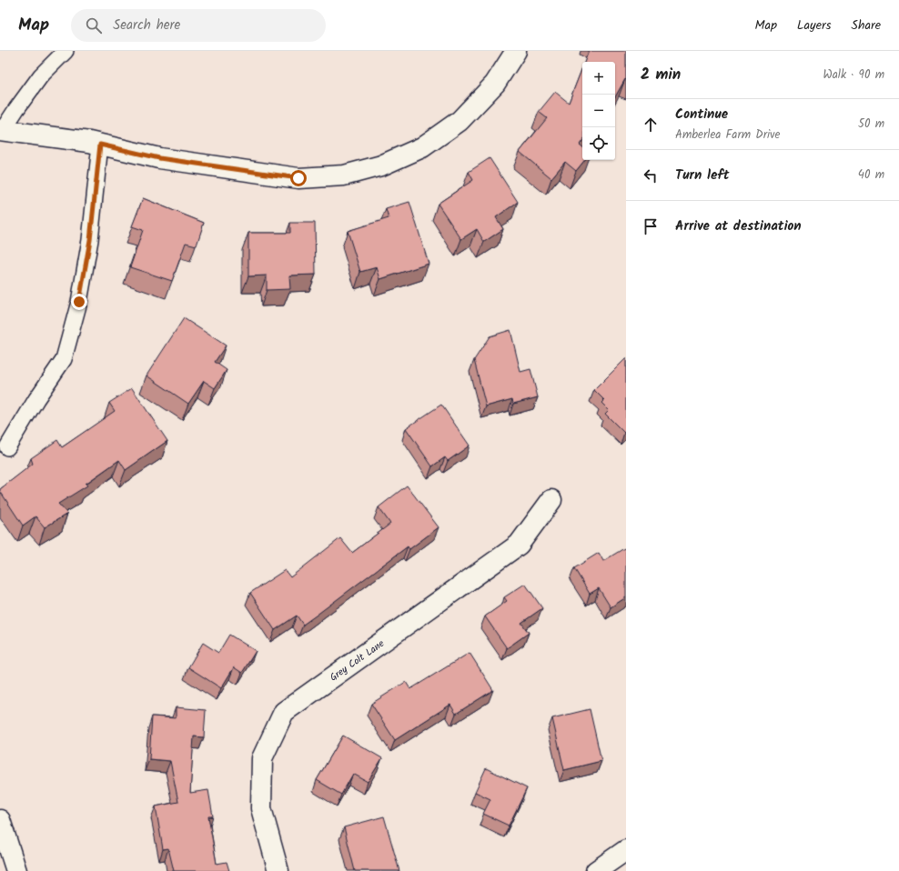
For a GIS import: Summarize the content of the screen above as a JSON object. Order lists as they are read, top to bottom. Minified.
{"streets":{"street":["Grey Colt Lane"]},"page":{"header":"Map","search":"Search here","nav":["Map","Layers","Share"],"heading":["2 min","Walk · 90 m"],"map_buttons":["+","−"],"list":[["Continue","Amberlea Farm Drive","50 m"],["Turn left","40 m"],"Arrive at destination"]}}
